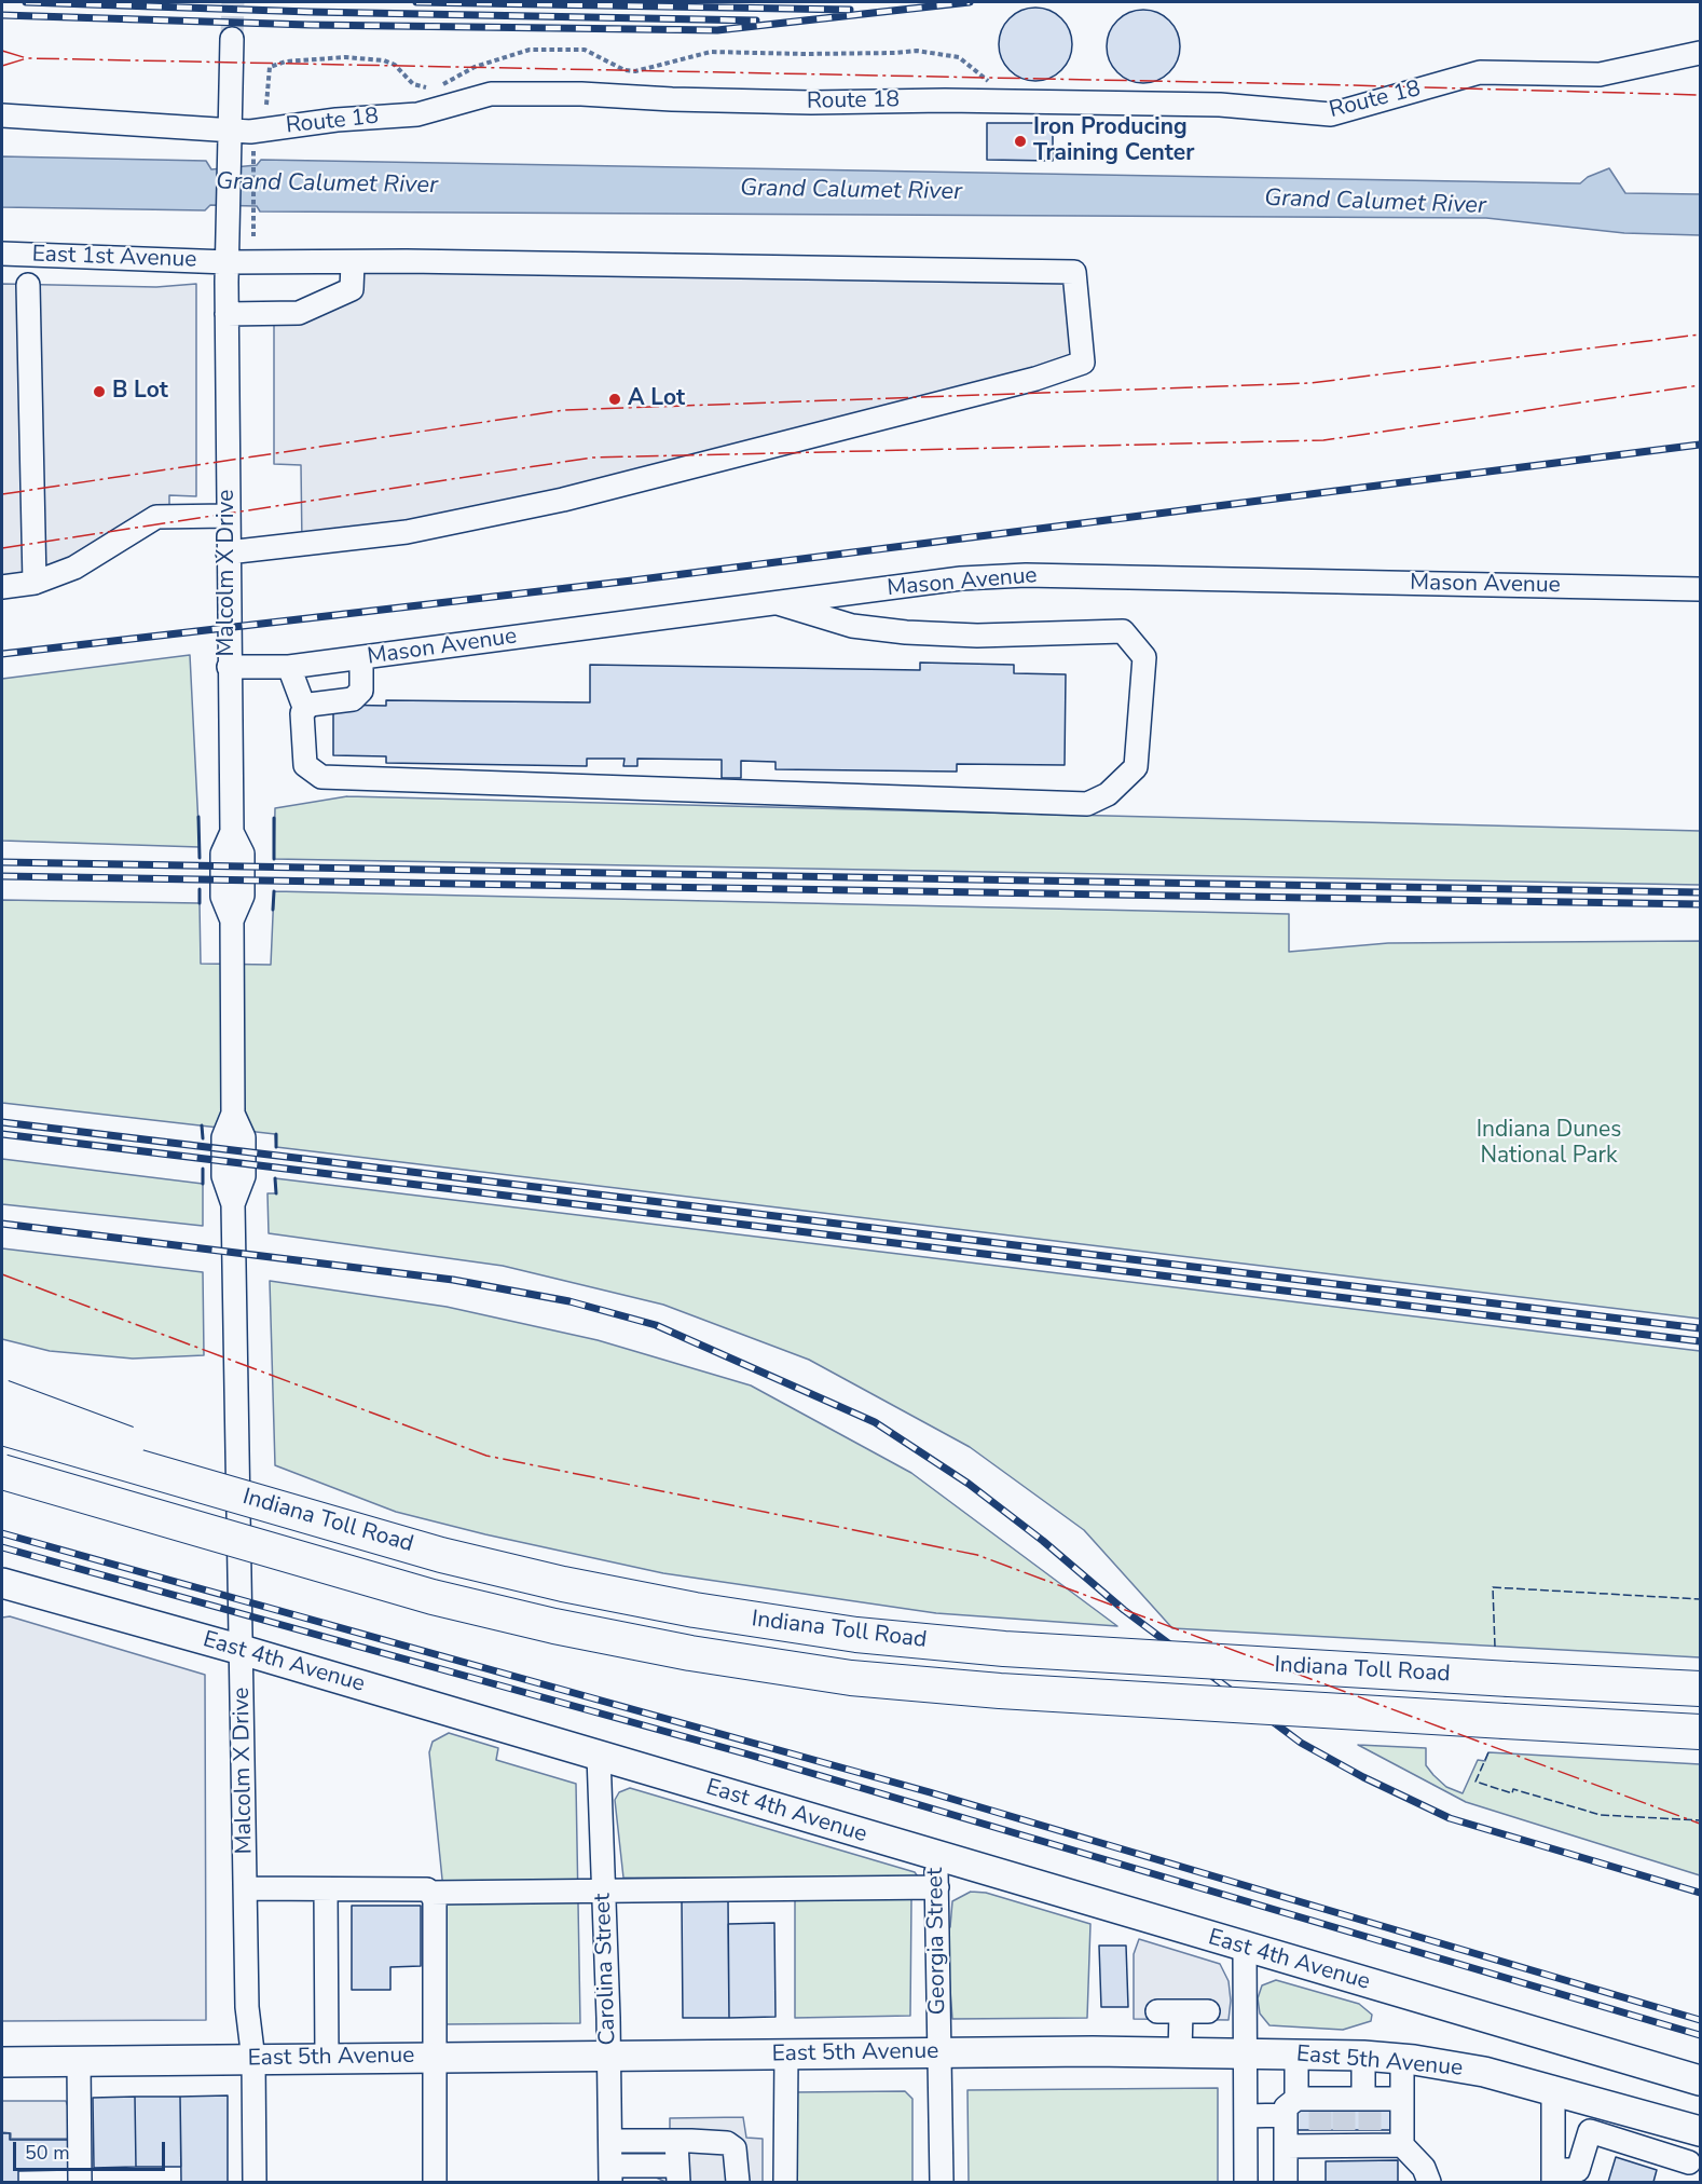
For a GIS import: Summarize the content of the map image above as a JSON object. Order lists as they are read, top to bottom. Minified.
{"streets":{"highway":["Indiana Toll Road"],"main road":["East 4th Avenue","East 5th Avenue"],"street":["Route 18","East 1st Avenue","Malcolm X Drive","Mason Avenue","Georgia Street","Carolina Street"]},"crossings":[["Route 18","Malcolm X Drive"],["East 1st Avenue","Malcolm X Drive"],["Malcolm X Drive","Mason Avenue"],["Malcolm X Drive","East 4th Avenue"],["Malcolm X Drive","East 5th Avenue"],["East 4th Avenue","Georgia Street"],["East 4th Avenue","Carolina Street"],["Georgia Street","East 5th Avenue"],["Carolina Street","East 5th Avenue"]],"water":["Grand Calumet River"],"parks":["Indiana Dunes National Park"],"places":["Iron Producing Training Center","B Lot","A Lot"],"scale_bar":"50 m"}
